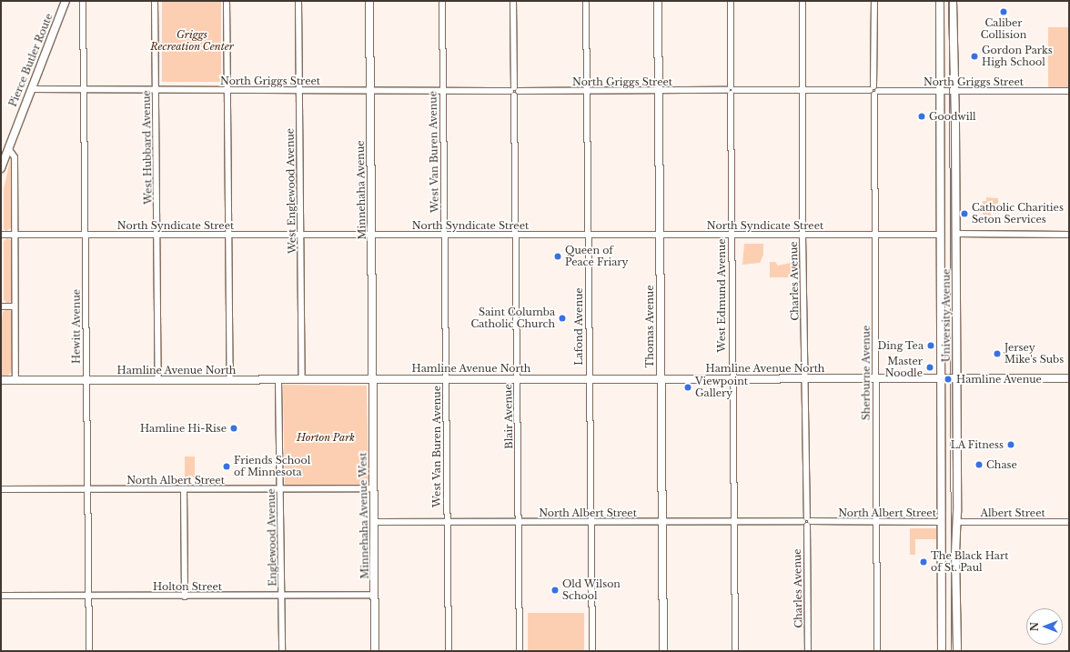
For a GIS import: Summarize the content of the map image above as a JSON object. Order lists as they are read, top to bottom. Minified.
{"streets":{"street":["Pierce Butler Route","North Griggs Street","West Hubbard Avenue","West Van Buren Avenue","Minnehaha Avenue","West Englewood Avenue","North Syndicate Street","Charles Avenue","West Edmund Avenue","University Avenue","Hewitt Avenue","Lafond Avenue","Thomas Avenue","Hamline Avenue North","Sherburne Avenue","Blair Avenue","North Albert Street","Albert Street","Minnehaha Avenue West","Englewood Avenue","Holton Street"]},"crossings":[["Pierce Butler Route","North Griggs Street"],["North Griggs Street","West Hubbard Avenue"],["North Griggs Street","West Van Buren Avenue"],["North Griggs Street","Minnehaha Avenue"],["North Griggs Street","West Englewood Avenue"],["North Griggs Street","Charles Avenue"],["North Griggs Street","West Edmund Avenue"],["North Griggs Street","University Avenue"],["North Griggs Street","Hewitt Avenue"],["North Griggs Street","Lafond Avenue"],["North Griggs Street","Thomas Avenue"],["North Griggs Street","Sherburne Avenue"],["North Griggs Street","Blair Avenue"],["West Hubbard Avenue","North Syndicate Street"],["West Hubbard Avenue","Hamline Avenue North"],["West Van Buren Avenue","North Syndicate Street"],["West Van Buren Avenue","Hamline Avenue North"],["West Van Buren Avenue","North Albert Street"],["Minnehaha Avenue","North Syndicate Street"],["Minnehaha Avenue","Hamline Avenue North"],["Minnehaha Avenue","Minnehaha Avenue West"],["West Englewood Avenue","North Syndicate Street"],["West Englewood Avenue","Hamline Avenue North"],["North Syndicate Street","Charles Avenue"],["North Syndicate Street","West Edmund Avenue"],["North Syndicate Street","University Avenue"],["North Syndicate Street","Hewitt Avenue"],["North Syndicate Street","Lafond Avenue"],["North Syndicate Street","Thomas Avenue"],["North Syndicate Street","Sherburne Avenue"],["North Syndicate Street","Blair Avenue"],["Charles Avenue","Hamline Avenue North"],["Charles Avenue","North Albert Street"],["West Edmund Avenue","Hamline Avenue North"],["West Edmund Avenue","North Albert Street"],["University Avenue","Hamline Avenue North"],["University Avenue","North Albert Street"],["University Avenue","Albert Street"],["Hewitt Avenue","Hamline Avenue North"],["Hewitt Avenue","North Albert Street"],["Hewitt Avenue","Holton Street"],["Lafond Avenue","Hamline Avenue North"],["Lafond Avenue","North Albert Street"],["Thomas Avenue","Hamline Avenue North"],["Thomas Avenue","North Albert Street"],["Hamline Avenue North","Sherburne Avenue"],["Hamline Avenue North","Blair Avenue"],["Hamline Avenue North","Minnehaha Avenue West"],["Hamline Avenue North","Englewood Avenue"],["Sherburne Avenue","North Albert Street"],["Blair Avenue","North Albert Street"],["North Albert Street","Minnehaha Avenue West"],["North Albert Street","Englewood Avenue"],["Minnehaha Avenue West","Holton Street"],["Englewood Avenue","Holton Street"]],"parks":["Griggs Recreation Center","Horton Park"],"places":["Caliber Collision","Gordon Parks High School","Goodwill","Catholic Charities Seton Services","Queen of Peace Friary","Saint Columba Catholic Church","Ding Tea","Jersey Mike's Subs","Master Noodle","Hamline Avenue","Viewpoint Gallery","Hamline Hi-Rise","LA Fitness","Chase","Friends School of Minnesota","The Black Hart of St. Paul","Old Wilson School"],"north":"left"}
